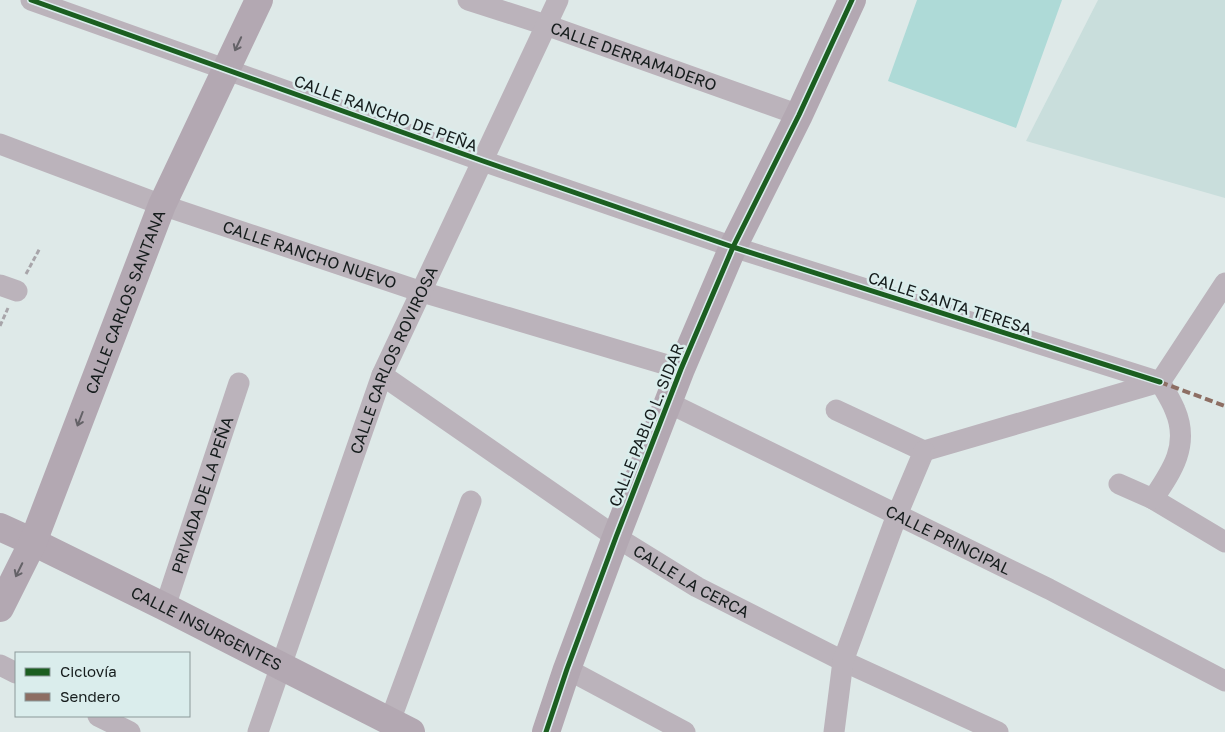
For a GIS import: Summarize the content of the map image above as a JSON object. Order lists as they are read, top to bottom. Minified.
{"streets":{"street":["CALLE DERRAMADERO","CALLE RANCHO DE PEÑA","CALLE RANCHO NUEVO","CALLE CARLOS SANTANA","CALLE SANTA TERESA","CALLE CARLOS ROVIROSA","CALLE PABLO L. SIDAR","PRIVADA DE LA PEÑA","CALLE PRINCIPAL","CALLE LA CERCA","CALLE INSURGENTES"]},"crossings":[["CALLE DERRAMADERO","CALLE CARLOS ROVIROSA"],["CALLE DERRAMADERO","CALLE PABLO L. SIDAR"],["CALLE RANCHO DE PEÑA","CALLE CARLOS SANTANA"],["CALLE RANCHO DE PEÑA","CALLE SANTA TERESA"],["CALLE RANCHO DE PEÑA","CALLE CARLOS ROVIROSA"],["CALLE RANCHO DE PEÑA","CALLE PABLO L. SIDAR"],["CALLE RANCHO NUEVO","CALLE CARLOS SANTANA"],["CALLE RANCHO NUEVO","CALLE CARLOS ROVIROSA"],["CALLE RANCHO NUEVO","CALLE PABLO L. SIDAR"],["CALLE CARLOS SANTANA","CALLE INSURGENTES"],["CALLE SANTA TERESA","CALLE PABLO L. SIDAR"],["CALLE CARLOS ROVIROSA","CALLE LA CERCA"],["CALLE CARLOS ROVIROSA","CALLE INSURGENTES"],["CALLE PABLO L. SIDAR","CALLE PRINCIPAL"],["CALLE PABLO L. SIDAR","CALLE LA CERCA"],["PRIVADA DE LA PEÑA","CALLE INSURGENTES"]],"one_way":["CALLE CARLOS SANTANA"],"legend":["Ciclovía","Sendero"]}
